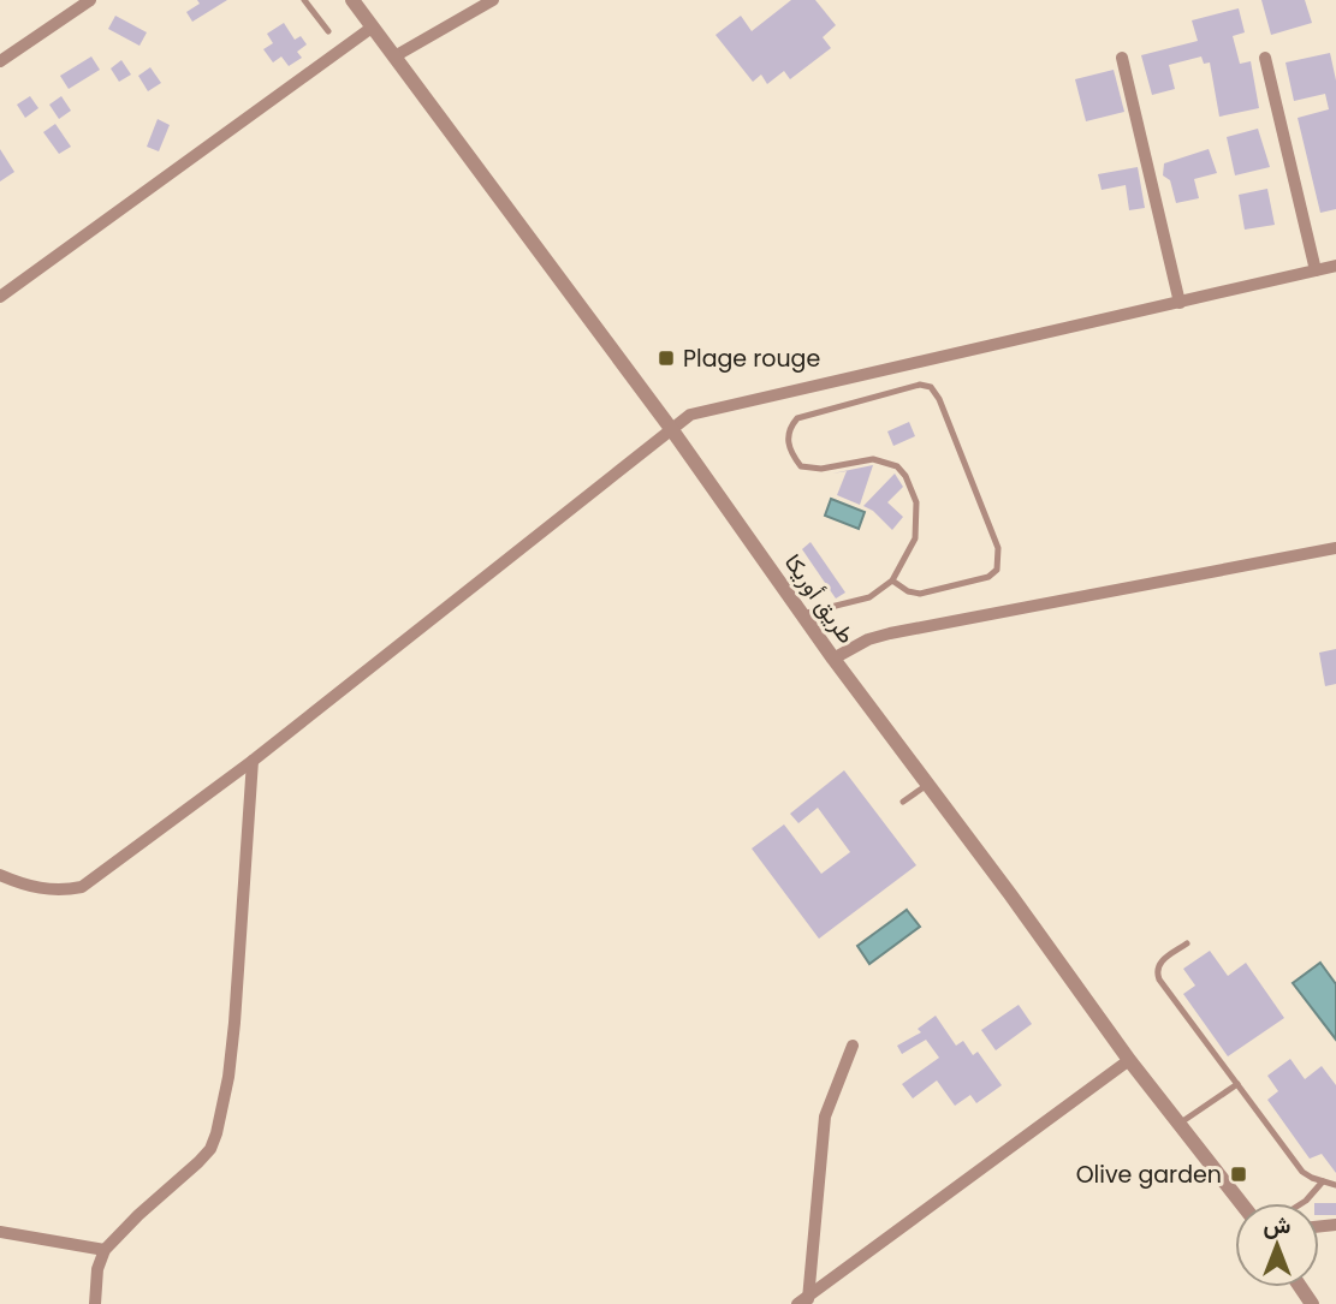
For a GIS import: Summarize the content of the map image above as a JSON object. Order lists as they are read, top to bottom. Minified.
{"streets":{"street":["طريق أوريكا"]},"places":{"transit":["Plage rouge","Olive garden"]},"north":"top"}
